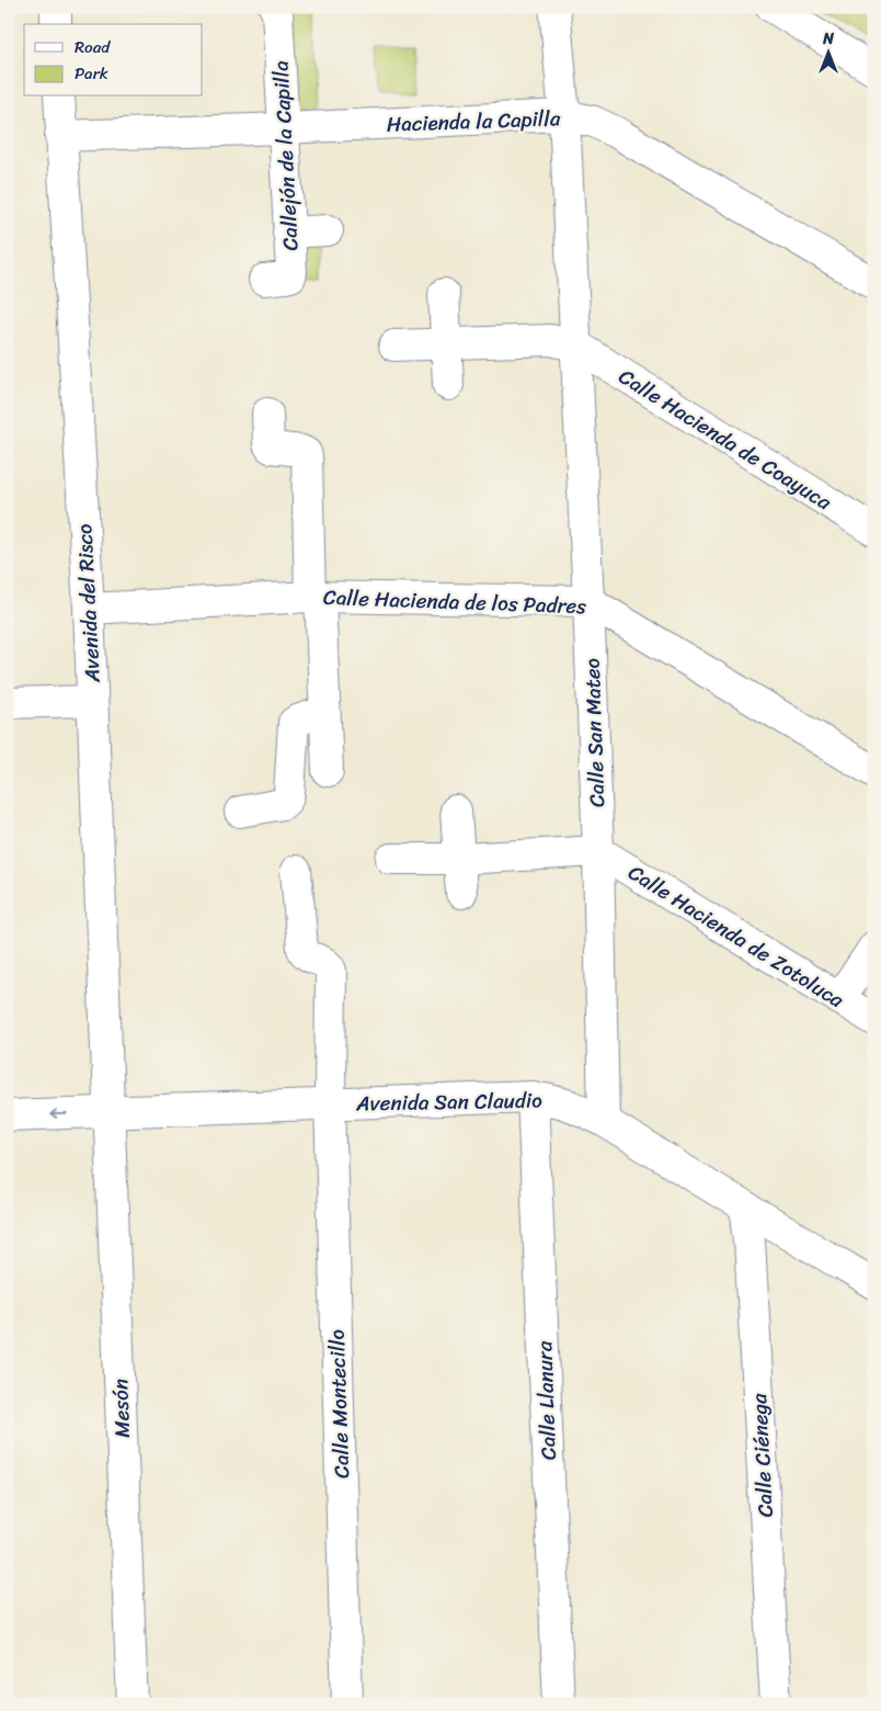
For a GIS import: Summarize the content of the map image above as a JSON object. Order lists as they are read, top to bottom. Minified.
{"streets":{"street":["Hacienda la Capilla","Callejón de la Capilla","Calle Hacienda de Coayuca","Calle Hacienda de los Padres","Avenida del Risco","Calle San Mateo","Calle Hacienda de Zotoluca","Avenida San Claudio","Calle Llanura","Calle Montecillo","Mesón","Calle Ciénega"]},"crossings":[["Hacienda la Capilla","Callejón de la Capilla"],["Hacienda la Capilla","Avenida del Risco"],["Hacienda la Capilla","Calle San Mateo"],["Calle Hacienda de Coayuca","Calle San Mateo"],["Calle Hacienda de los Padres","Avenida del Risco"],["Calle Hacienda de los Padres","Calle San Mateo"],["Avenida del Risco","Avenida San Claudio"],["Avenida del Risco","Mesón"],["Calle San Mateo","Calle Hacienda de Zotoluca"],["Calle San Mateo","Avenida San Claudio"],["Avenida San Claudio","Calle Llanura"],["Avenida San Claudio","Calle Montecillo"],["Avenida San Claudio","Mesón"],["Avenida San Claudio","Calle Ciénega"]],"legend":["Road","Park"],"north":"top"}
